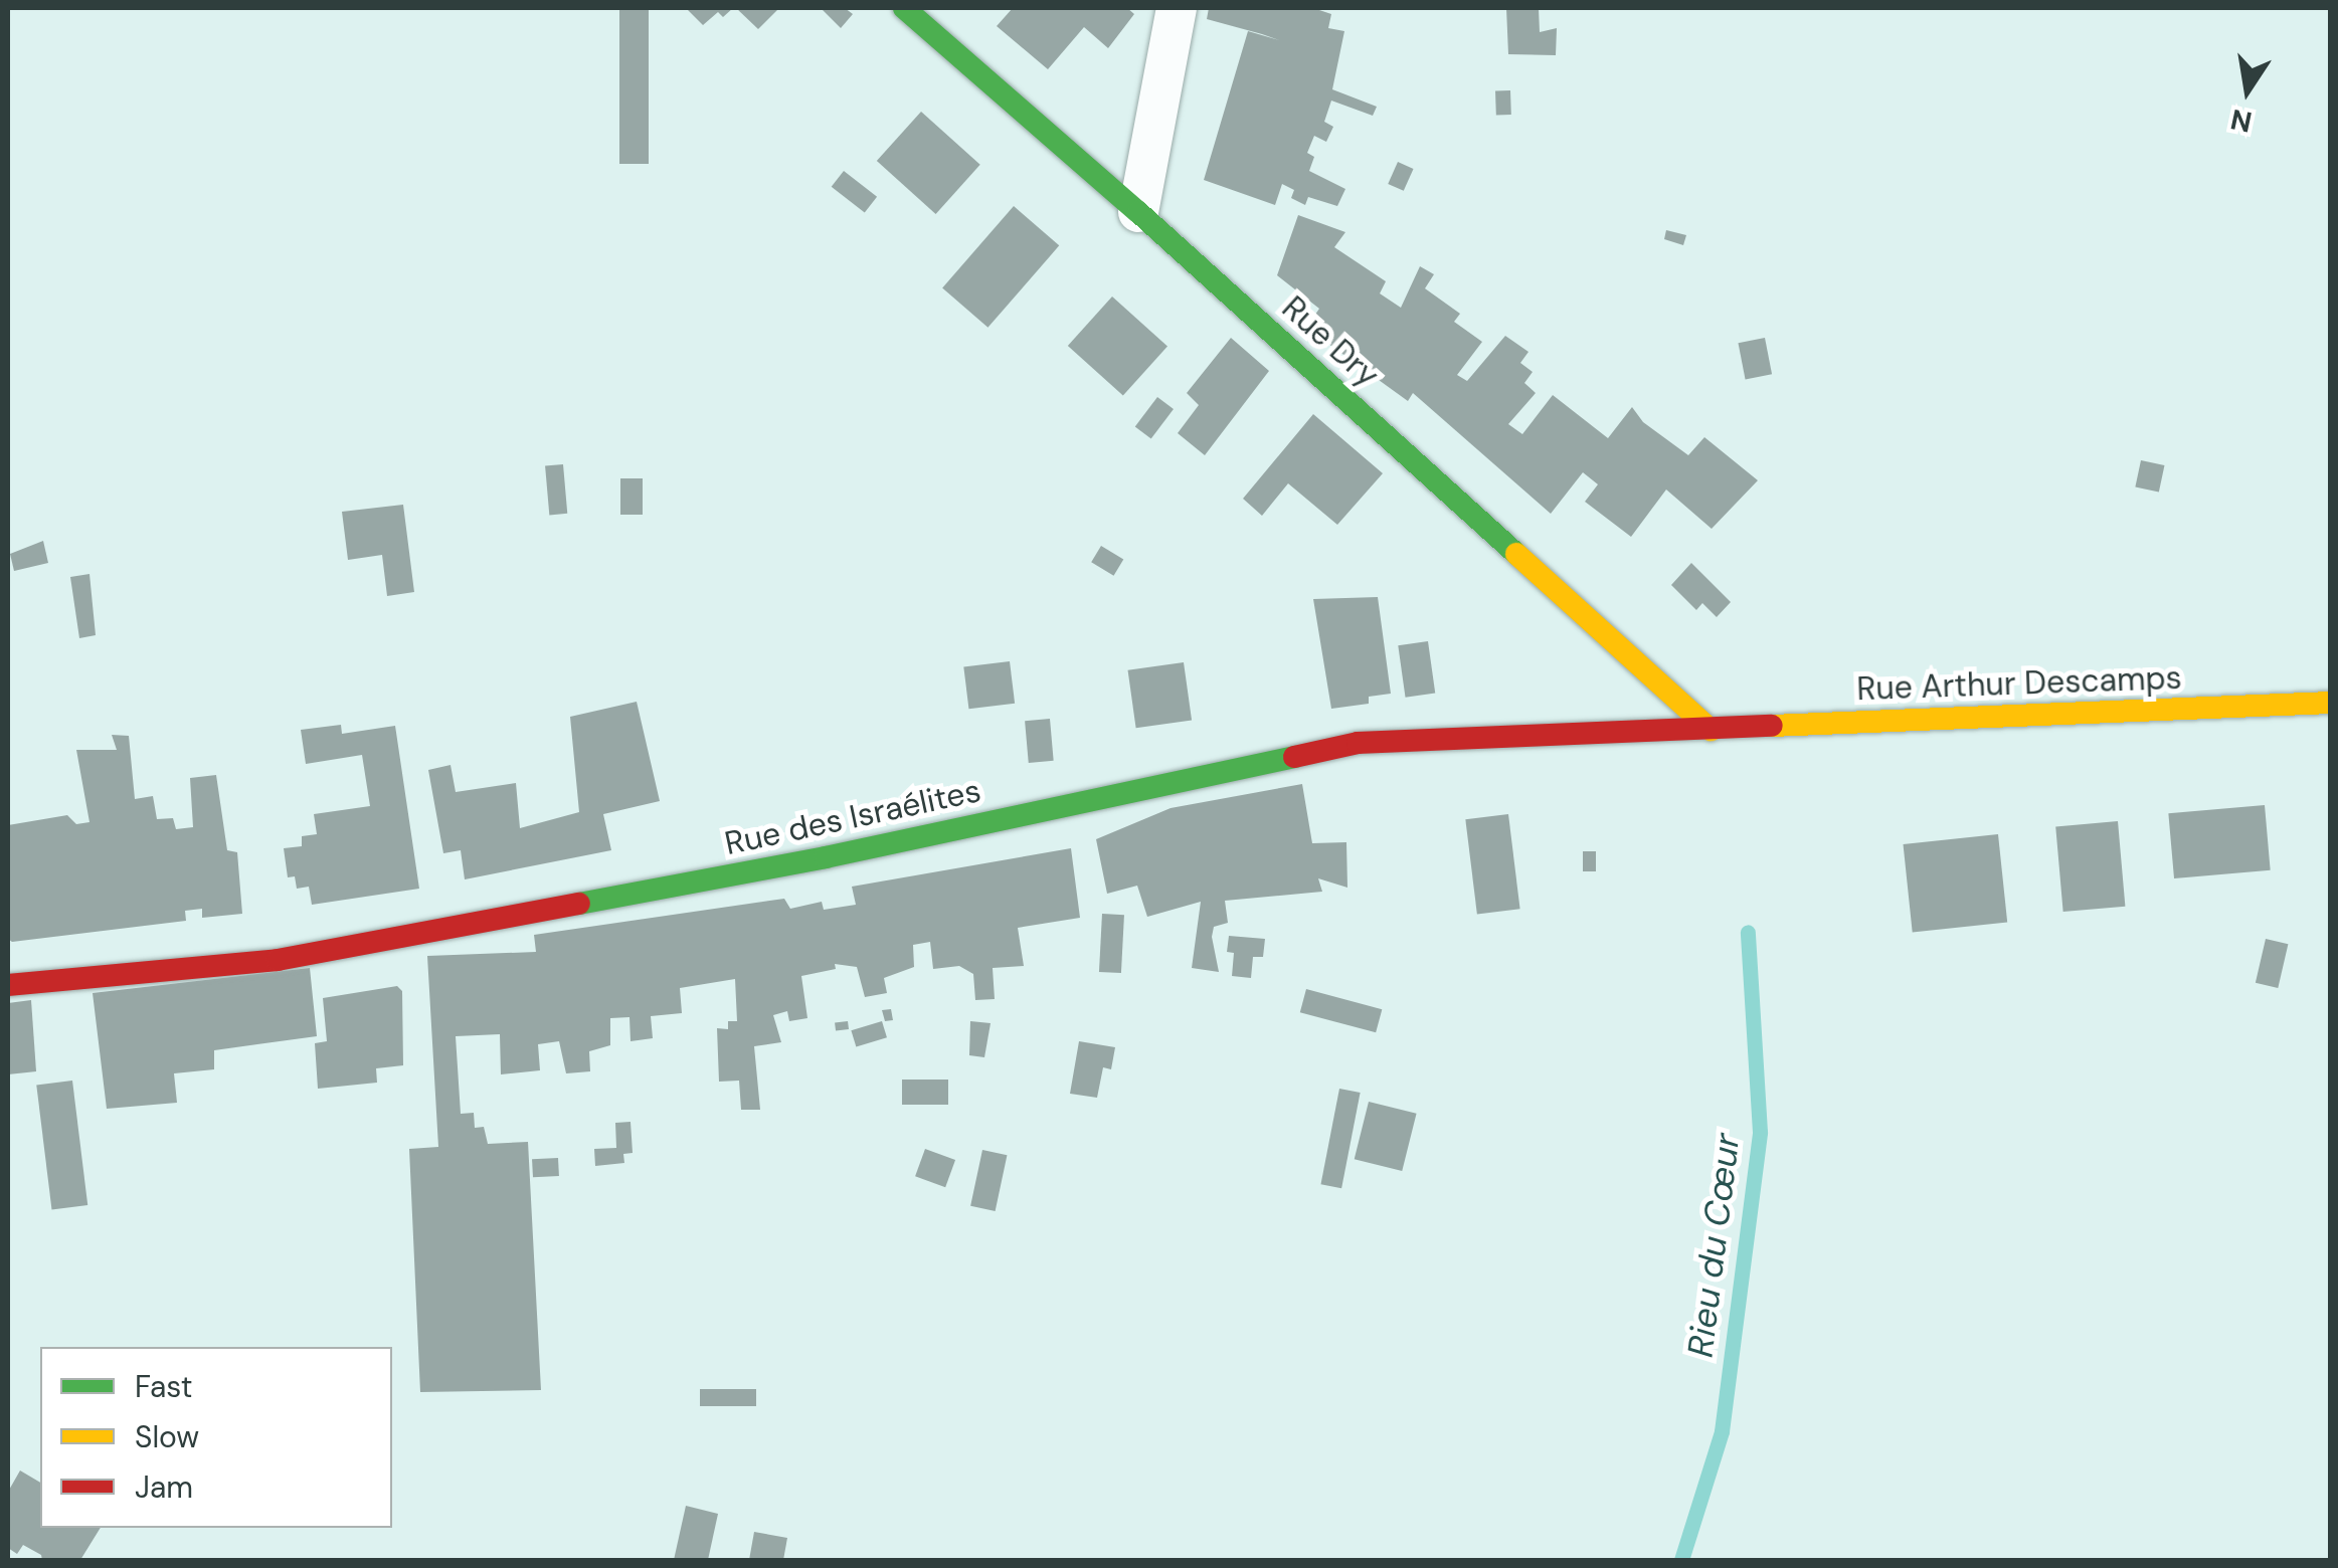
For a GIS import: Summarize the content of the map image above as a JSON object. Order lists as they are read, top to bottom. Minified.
{"streets":{"street":["Rue Dry","Rue Arthur Descamps","Rue des Israélites"]},"crossings":[["Rue Dry","Rue Arthur Descamps"],["Rue Dry","Rue des Israélites"],["Rue Arthur Descamps","Rue des Israélites"]],"water":["Rieu du Cœur"],"legend":["Fast","Slow","Jam"],"north":"bottom"}
